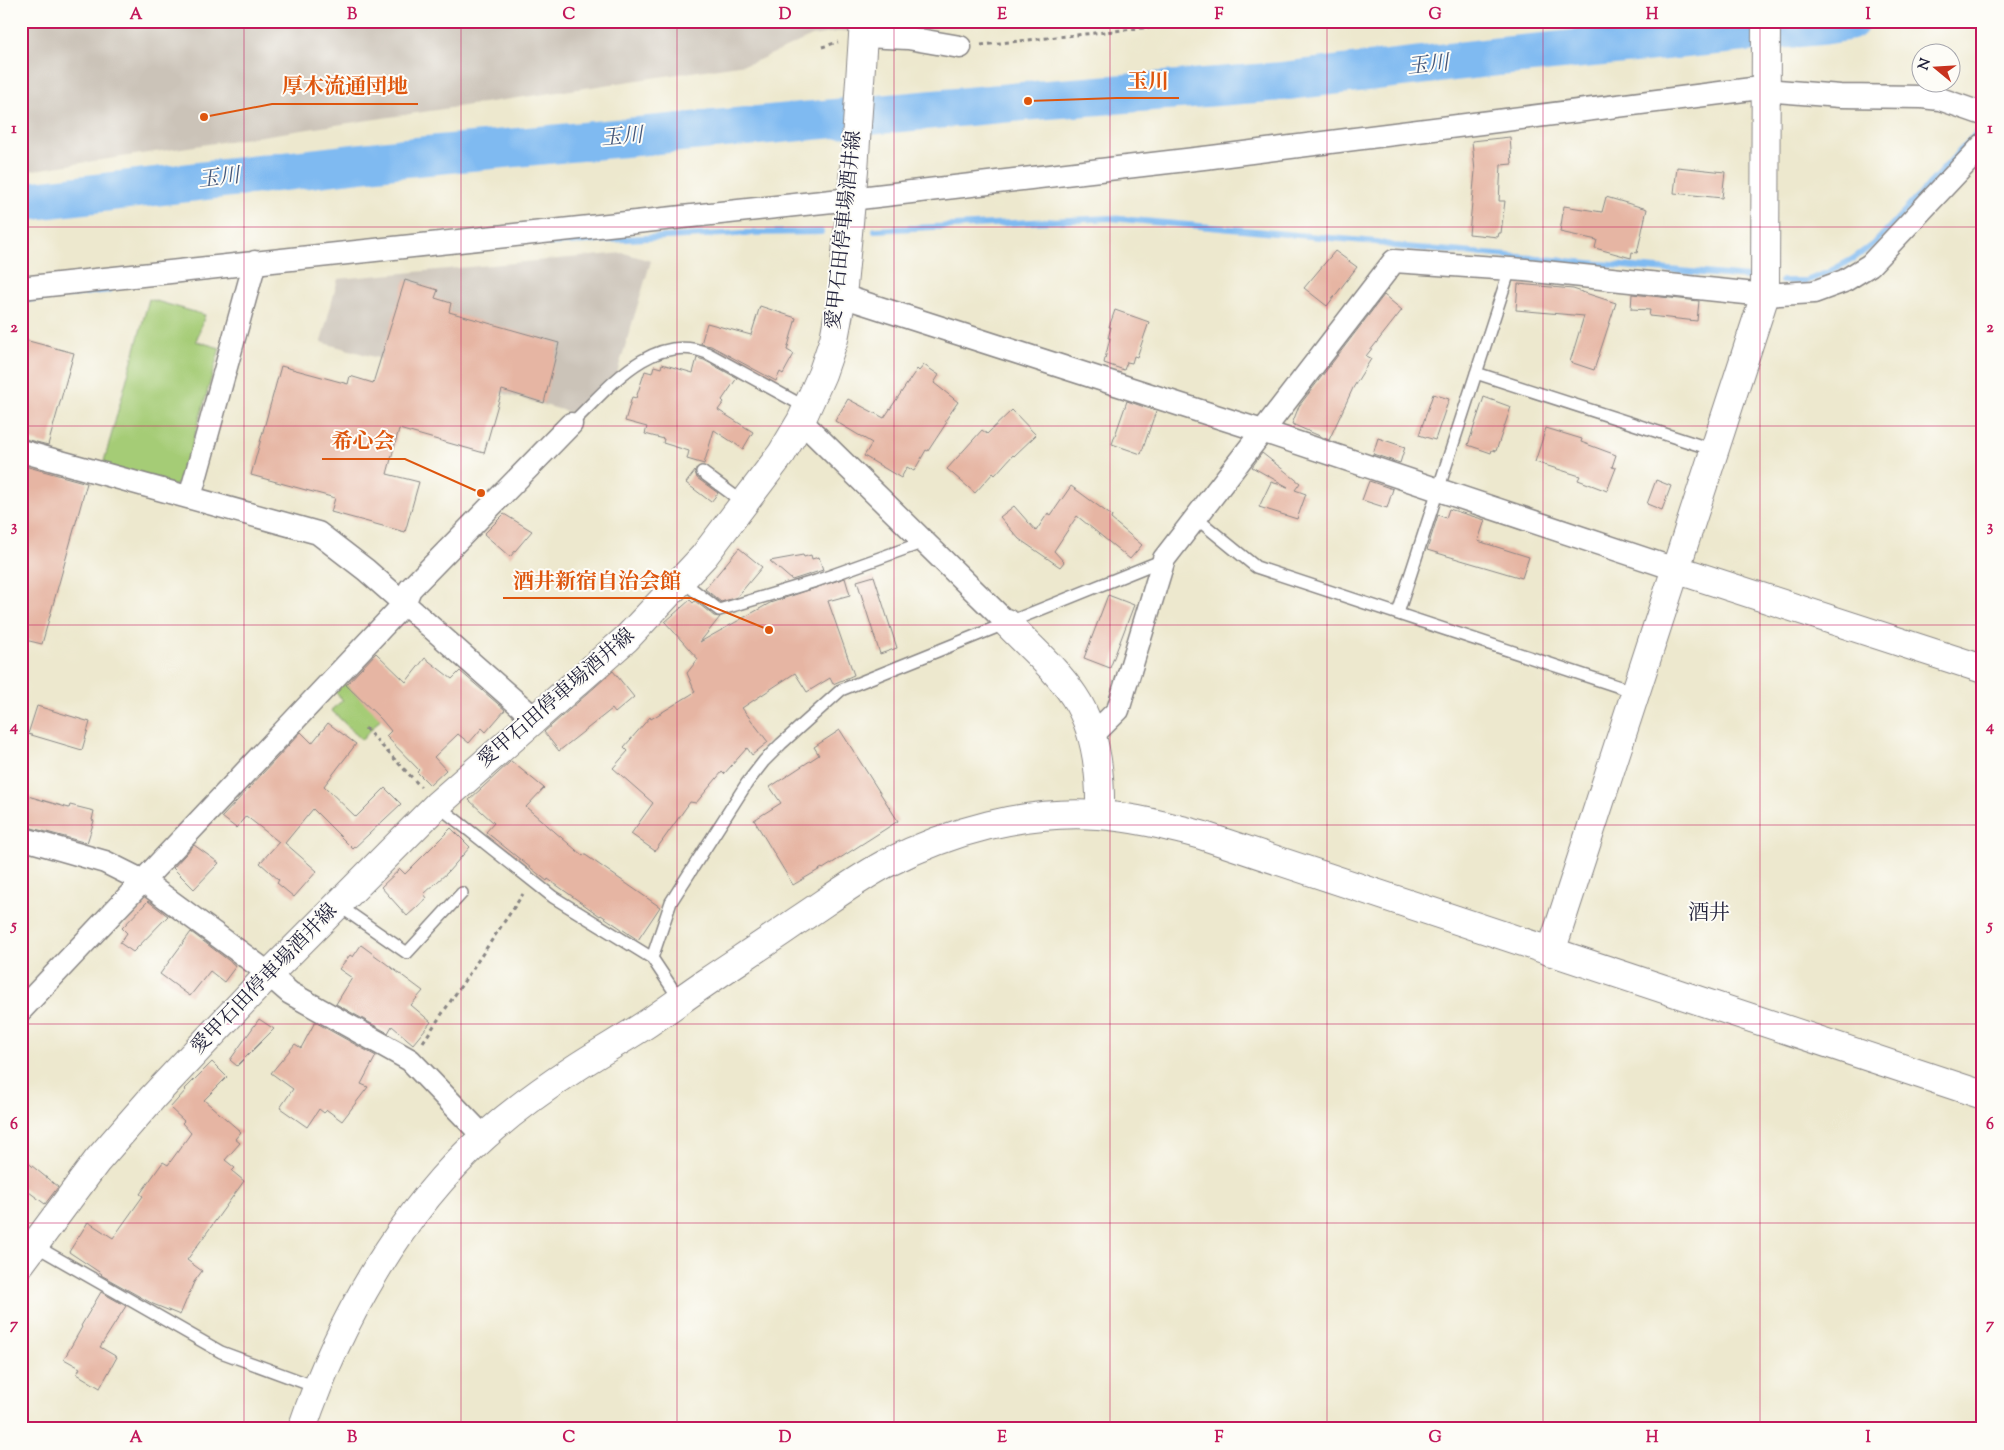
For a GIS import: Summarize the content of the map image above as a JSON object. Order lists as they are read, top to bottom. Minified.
{"streets":{"street":["愛甲石田停車場酒井線"]},"districts":["酒井"],"water":["玉川"],"places":["玉川","厚木流通団地","希心会","酒井新宿自治会館"],"north":"left","grid":{"columns":["A","B","C","D","E","F","G","H","I"],"rows":["1","2","3","4","5","6","7"]}}
